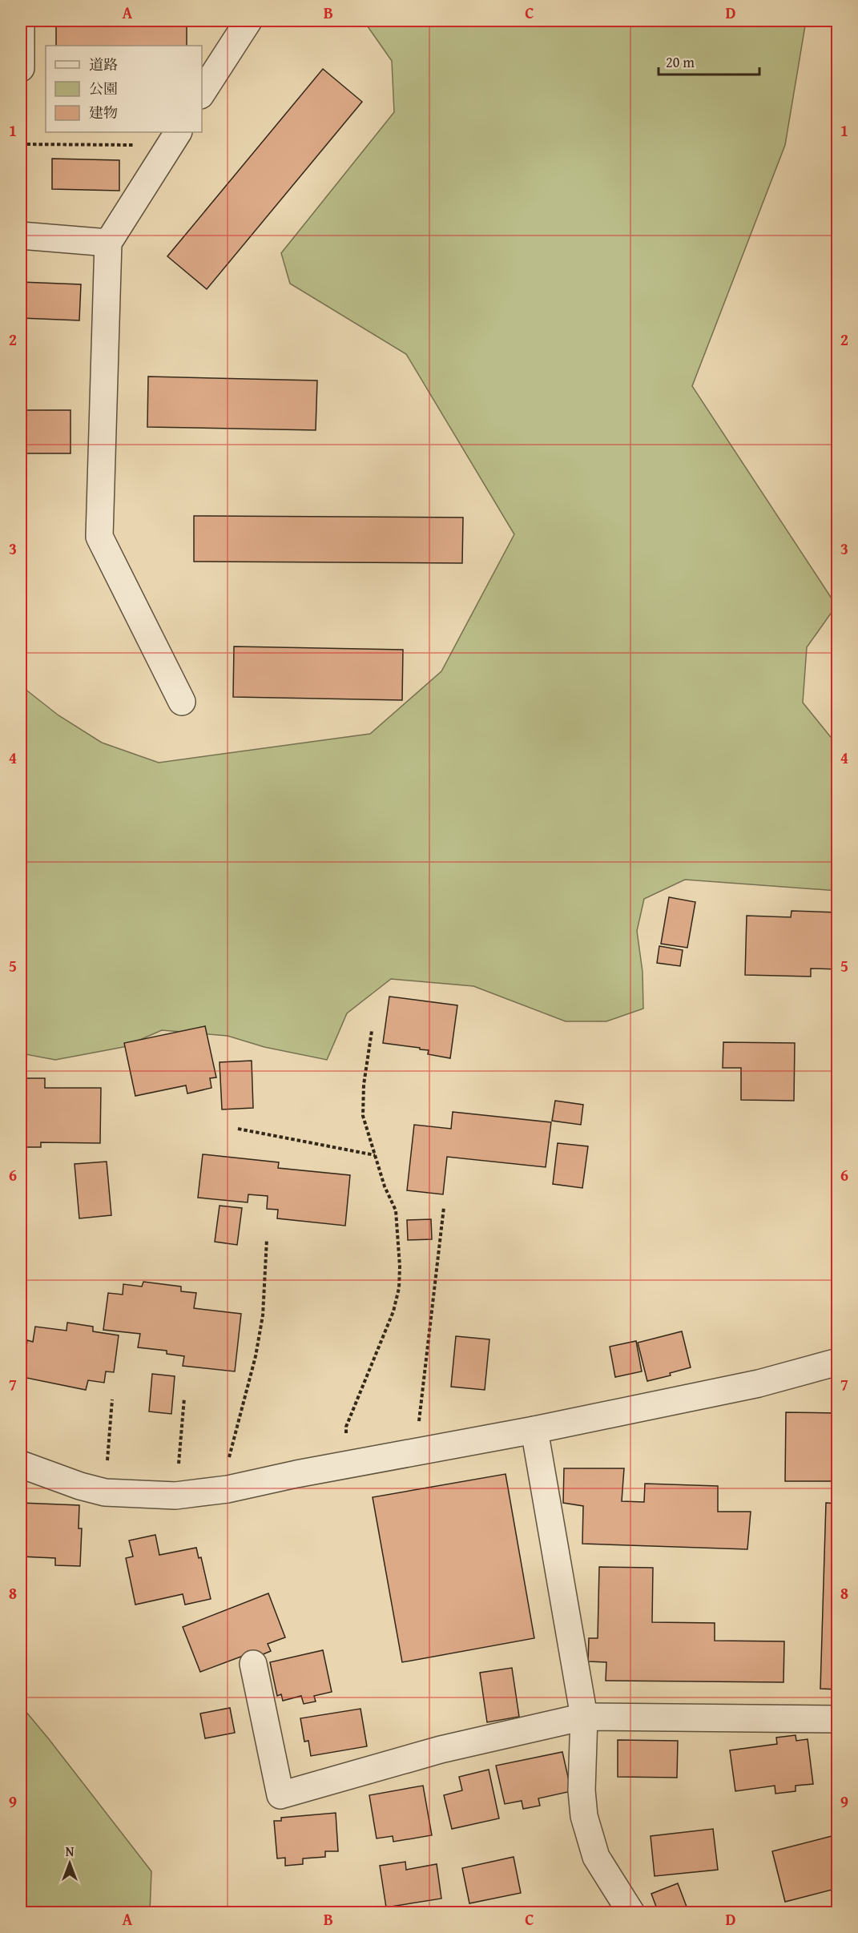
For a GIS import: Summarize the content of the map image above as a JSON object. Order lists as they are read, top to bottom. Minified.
{"legend":["道路","公園","建物"],"scale_bar":"20 m","north":"top","grid":{"columns":["A","B","C","D"],"rows":["1","2","3","4","5","6","7","8","9"]}}
